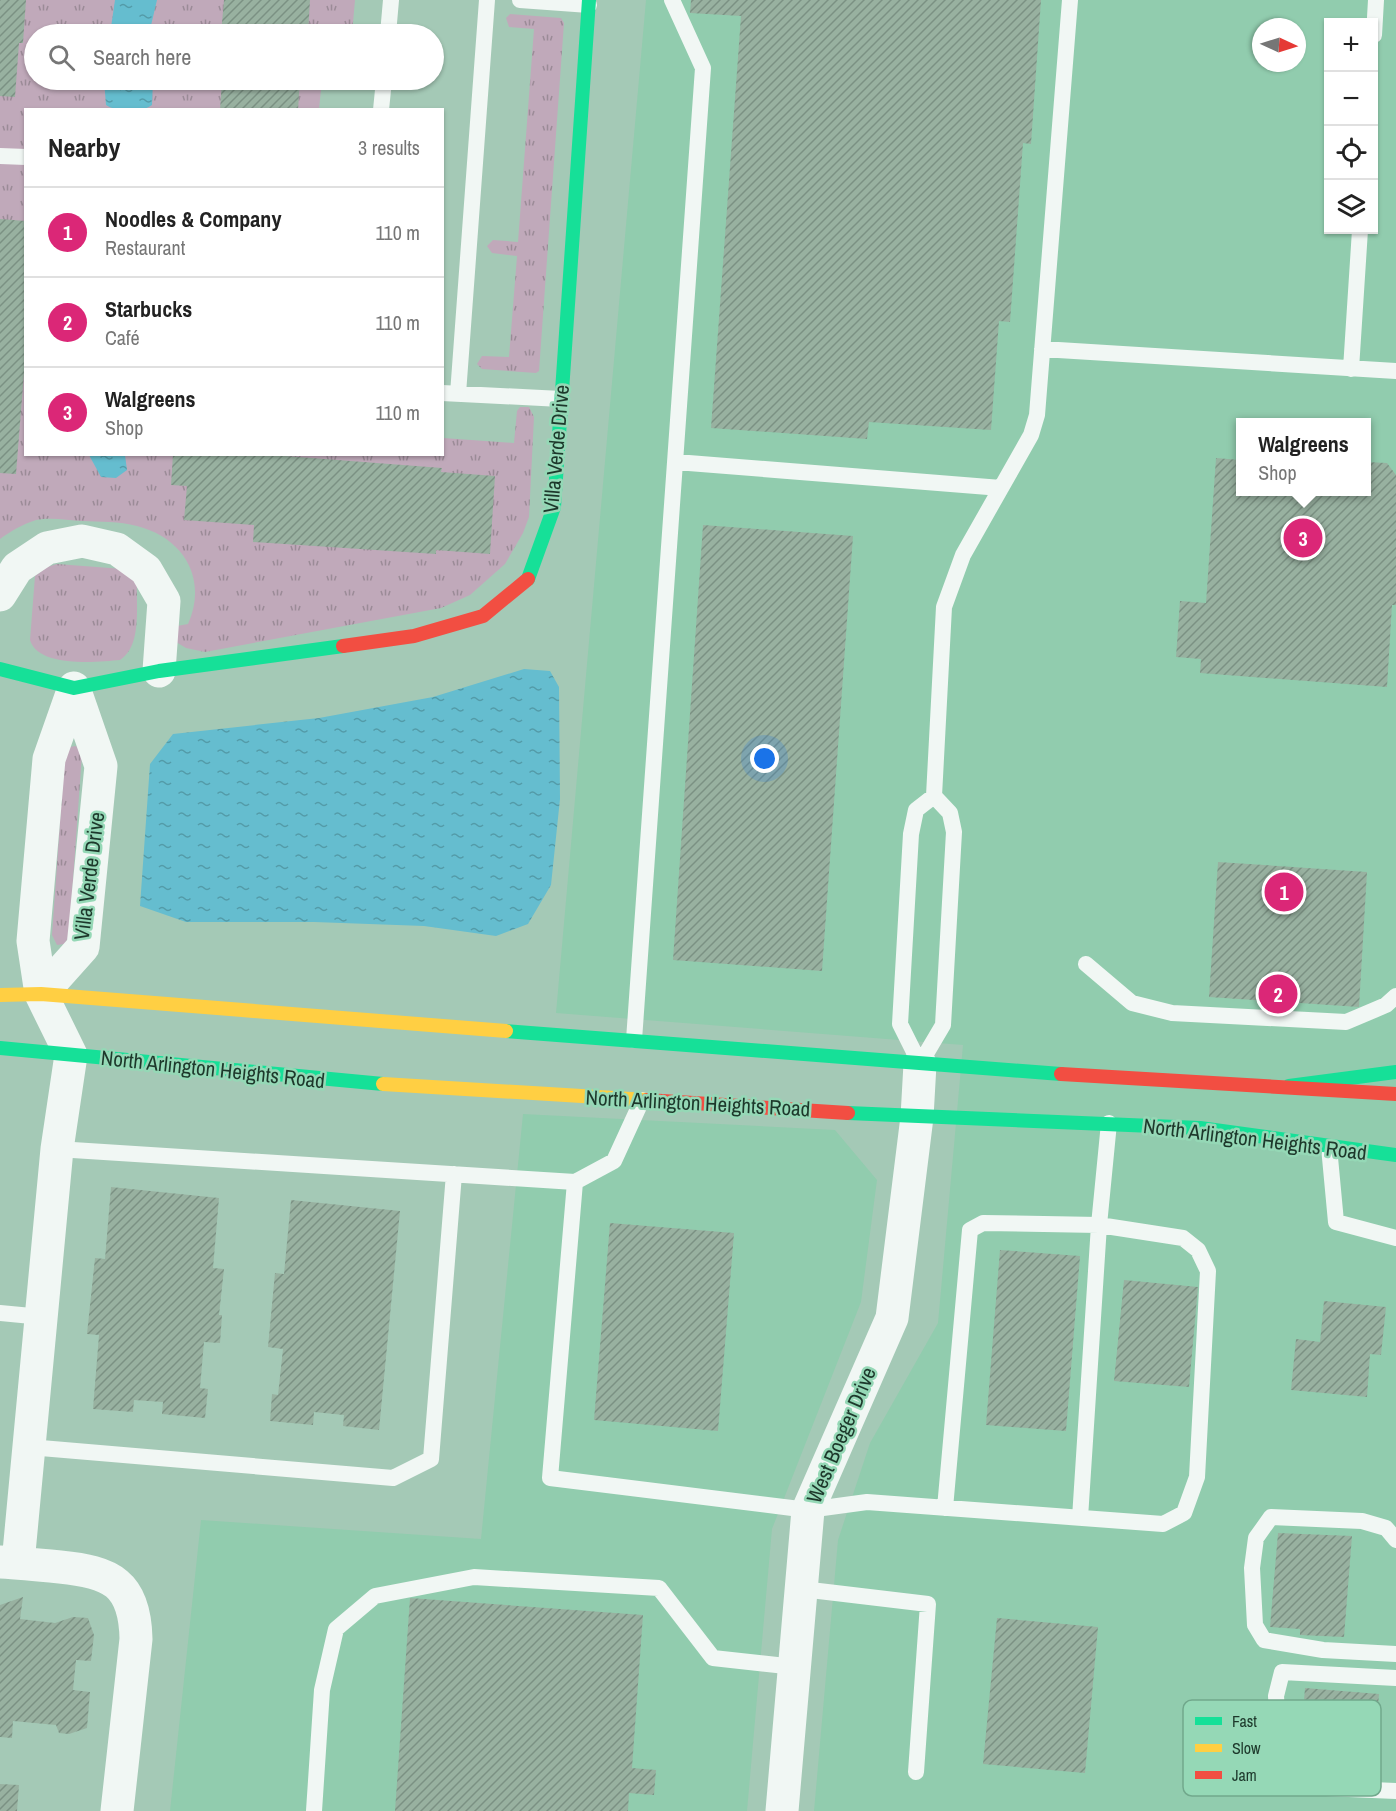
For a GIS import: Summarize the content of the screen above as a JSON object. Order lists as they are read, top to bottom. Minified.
{"streets":{"main road":["Villa Verde Drive","North Arlington Heights Road"],"street":["West Boeger Drive"]},"crossings":[["North Arlington Heights Road","West Boeger Drive"]],"legend":["Fast","Slow","Jam"],"north":"right","page":{"map_buttons":["+","−"],"search":"Search here","heading":["Nearby","3 results"],"list":[{"mark":"1","name":"Noodles & Company","note":"Restaurant","value":"110 m"},{"mark":"2","name":"Starbucks","note":"Café","value":"110 m"},{"mark":"3","name":"Walgreens","note":"Shop","value":"110 m"}],"popup":["Walgreens","Shop"],"pins":["3","1","2"]}}
